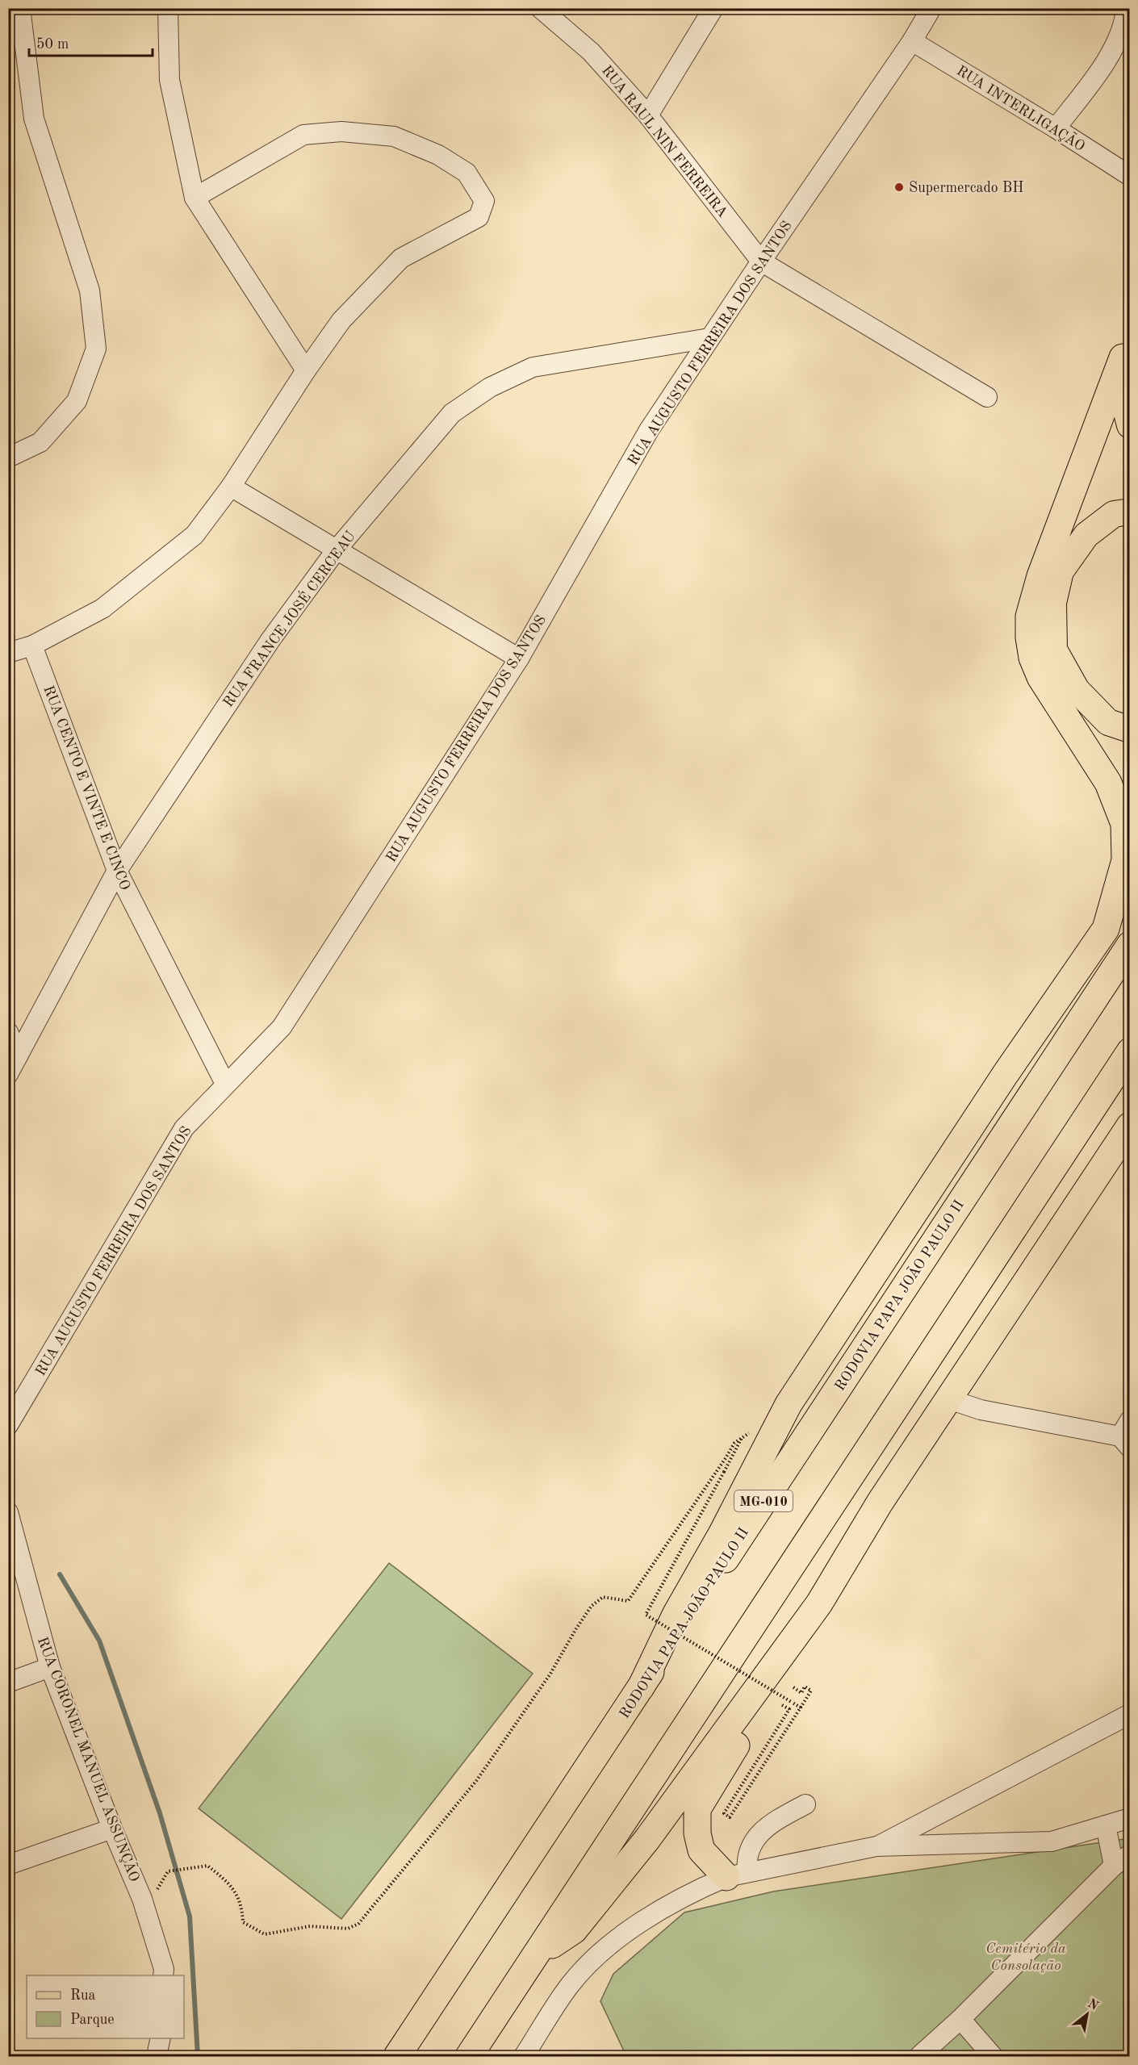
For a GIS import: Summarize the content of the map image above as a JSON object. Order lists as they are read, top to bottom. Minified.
{"streets":{"highway":["RODOVIA PAPA JOÃO PAULO II","MG-010"],"street":["RUA INTERLIGAÇÃO","RUA RAUL NIN FERREIRA","RUA AUGUSTO FERREIRA DOS SANTOS","RUA FRANCE JOSÉ CERCEAU","RUA CENTO E VINTE E CINCO","RUA CORONEL MANUEL ASSUNÇÃO"]},"crossings":[["RUA INTERLIGAÇÃO","RUA AUGUSTO FERREIRA DOS SANTOS"],["RUA RAUL NIN FERREIRA","RUA AUGUSTO FERREIRA DOS SANTOS"],["RUA AUGUSTO FERREIRA DOS SANTOS","RUA FRANCE JOSÉ CERCEAU"],["RUA AUGUSTO FERREIRA DOS SANTOS","RUA CENTO E VINTE E CINCO"],["RUA FRANCE JOSÉ CERCEAU","RUA CENTO E VINTE E CINCO"]],"parks":["Cemitério da Consolação"],"places":["Supermercado BH"],"legend":["Rua","Parque"],"scale_bar":"50 m","north":"top right"}
